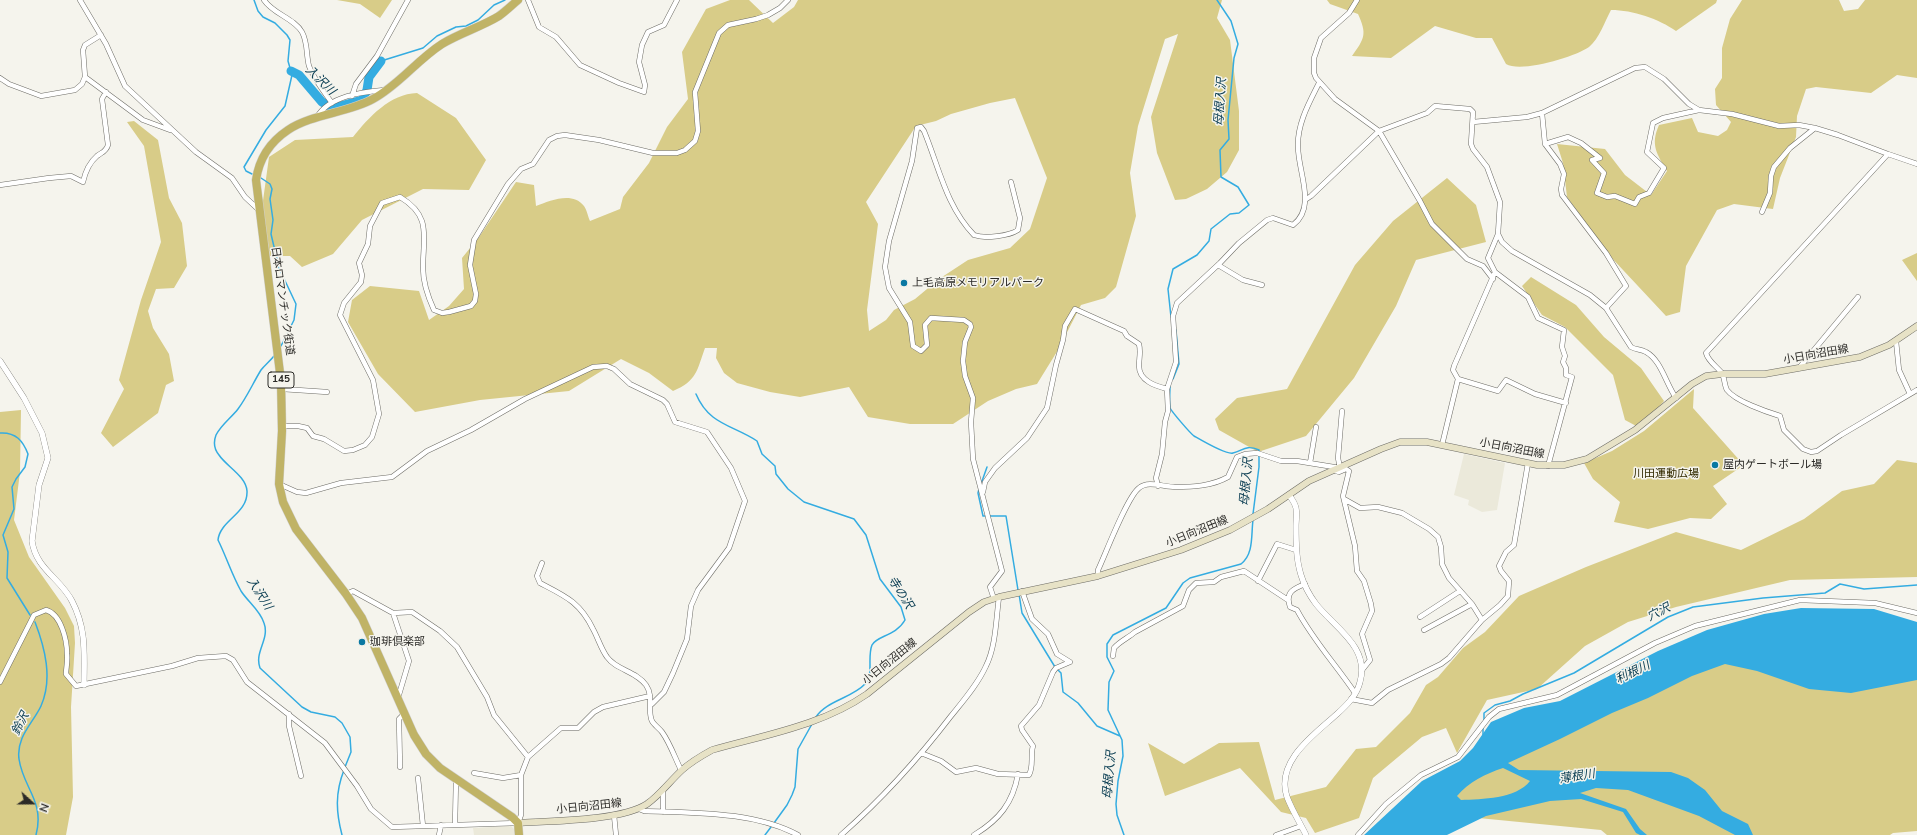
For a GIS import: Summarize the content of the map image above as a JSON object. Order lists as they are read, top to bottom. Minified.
{"streets":{"highway":["日本ロマンチック街道","145"],"main road":["小日向沼田線"]},"crossings":[["日本ロマンチック街道","小日向沼田線"]],"water":["入沢川","母根入沢","寺の沢","穴沢","利根川","鈴沢","薄根川"],"parks":["川田運動広場"],"places":["上毛高原メモリアルパーク","屋内ゲートボール場","珈琲倶楽部"],"north":"right"}
